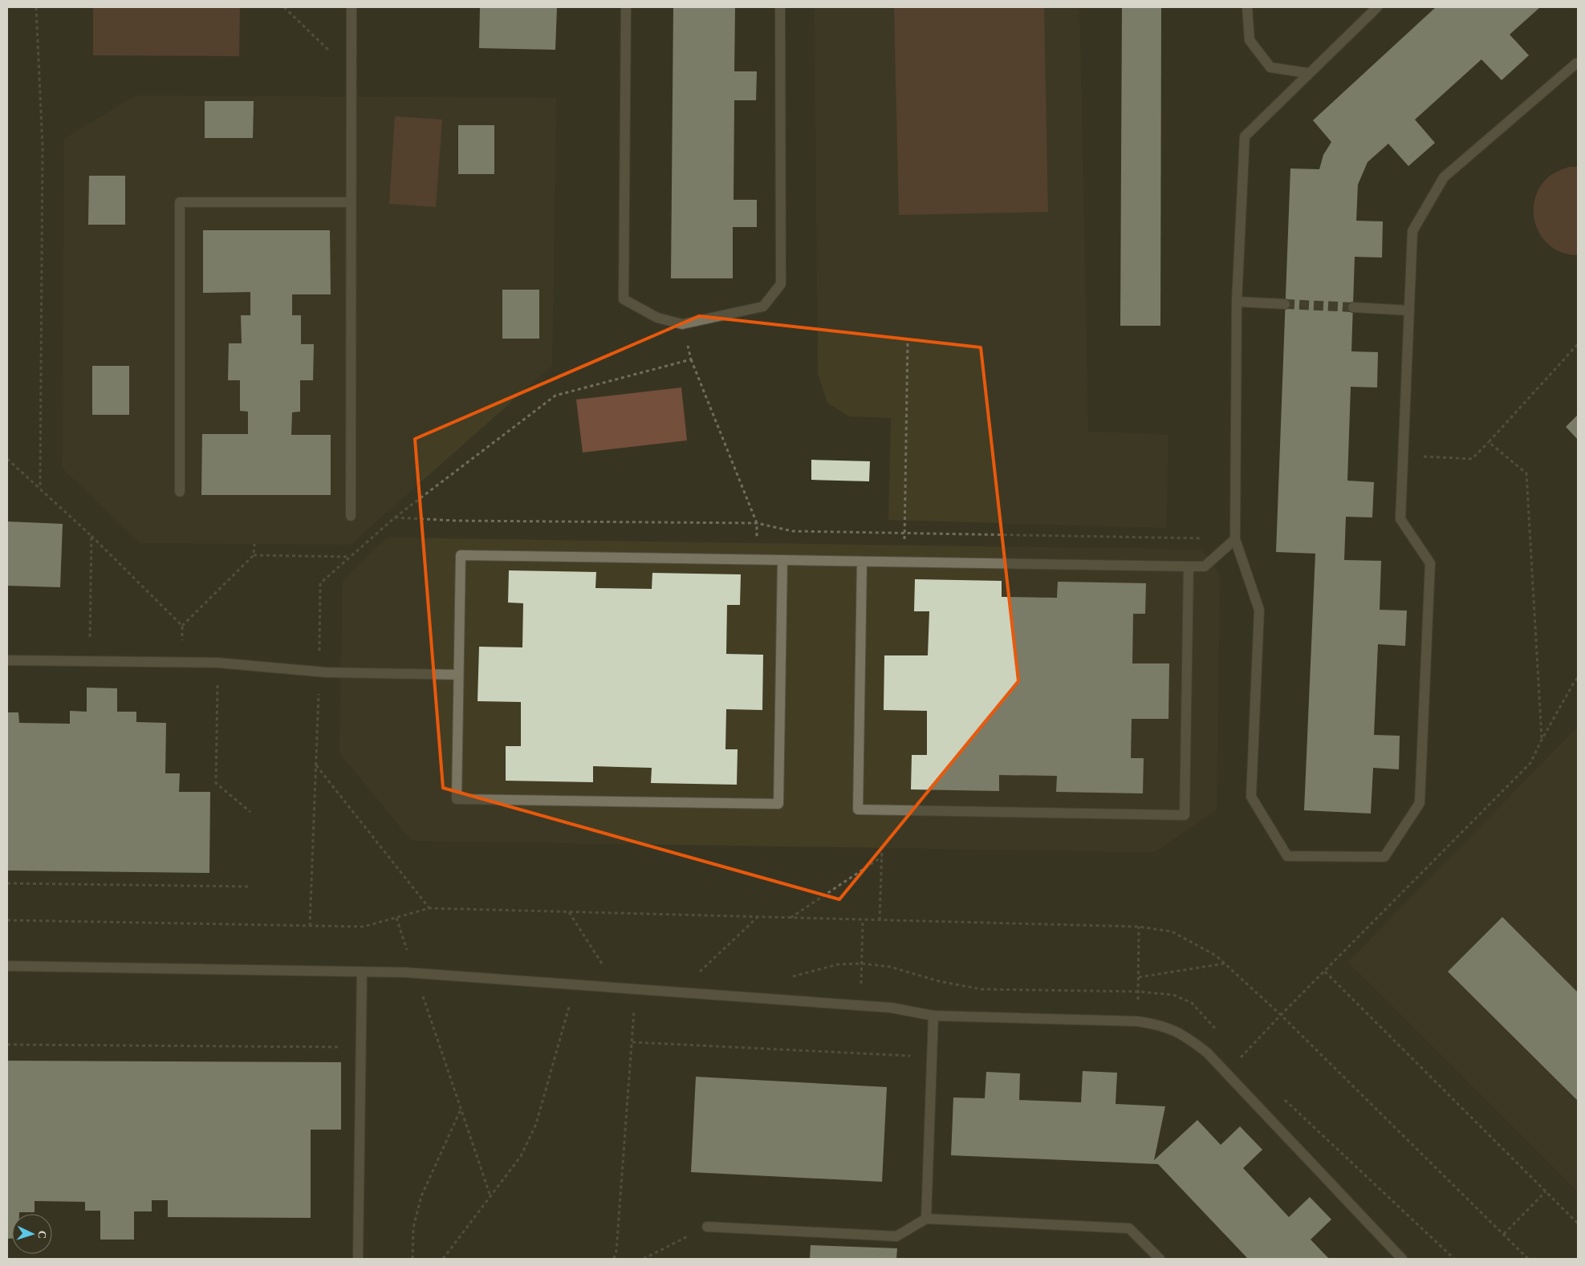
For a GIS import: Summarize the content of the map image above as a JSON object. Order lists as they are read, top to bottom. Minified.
{"north":"right"}
